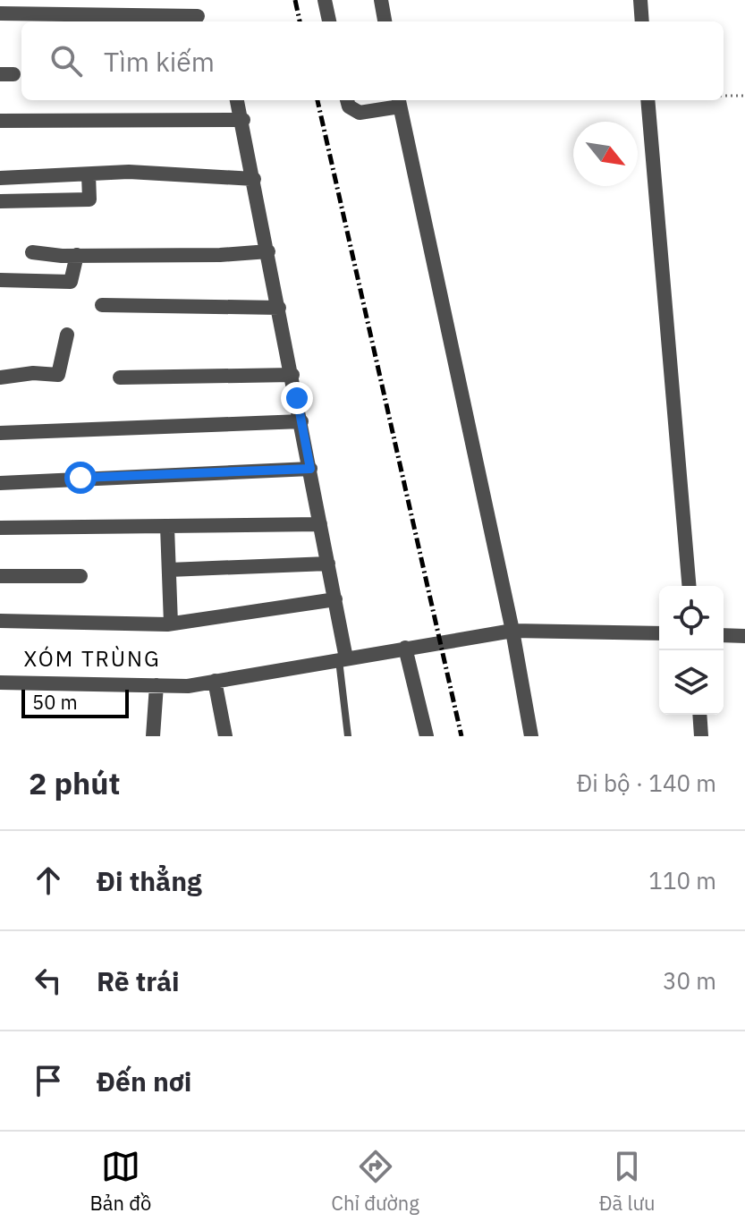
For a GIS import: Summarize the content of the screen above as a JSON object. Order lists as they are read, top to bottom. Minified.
{"districts":["XÓM TRÙNG"],"scale_bar":"50 m","north":"bottom right","page":{"search":"Tìm kiếm","scale":"50 m","heading":["2 phút","Đi bộ · 140 m"],"list":[["Đi thẳng","110 m"],["Rẽ trái","30 m"],"Đến nơi"],"nav":["Bản đồ","Chỉ đường","Đã lưu"]}}
